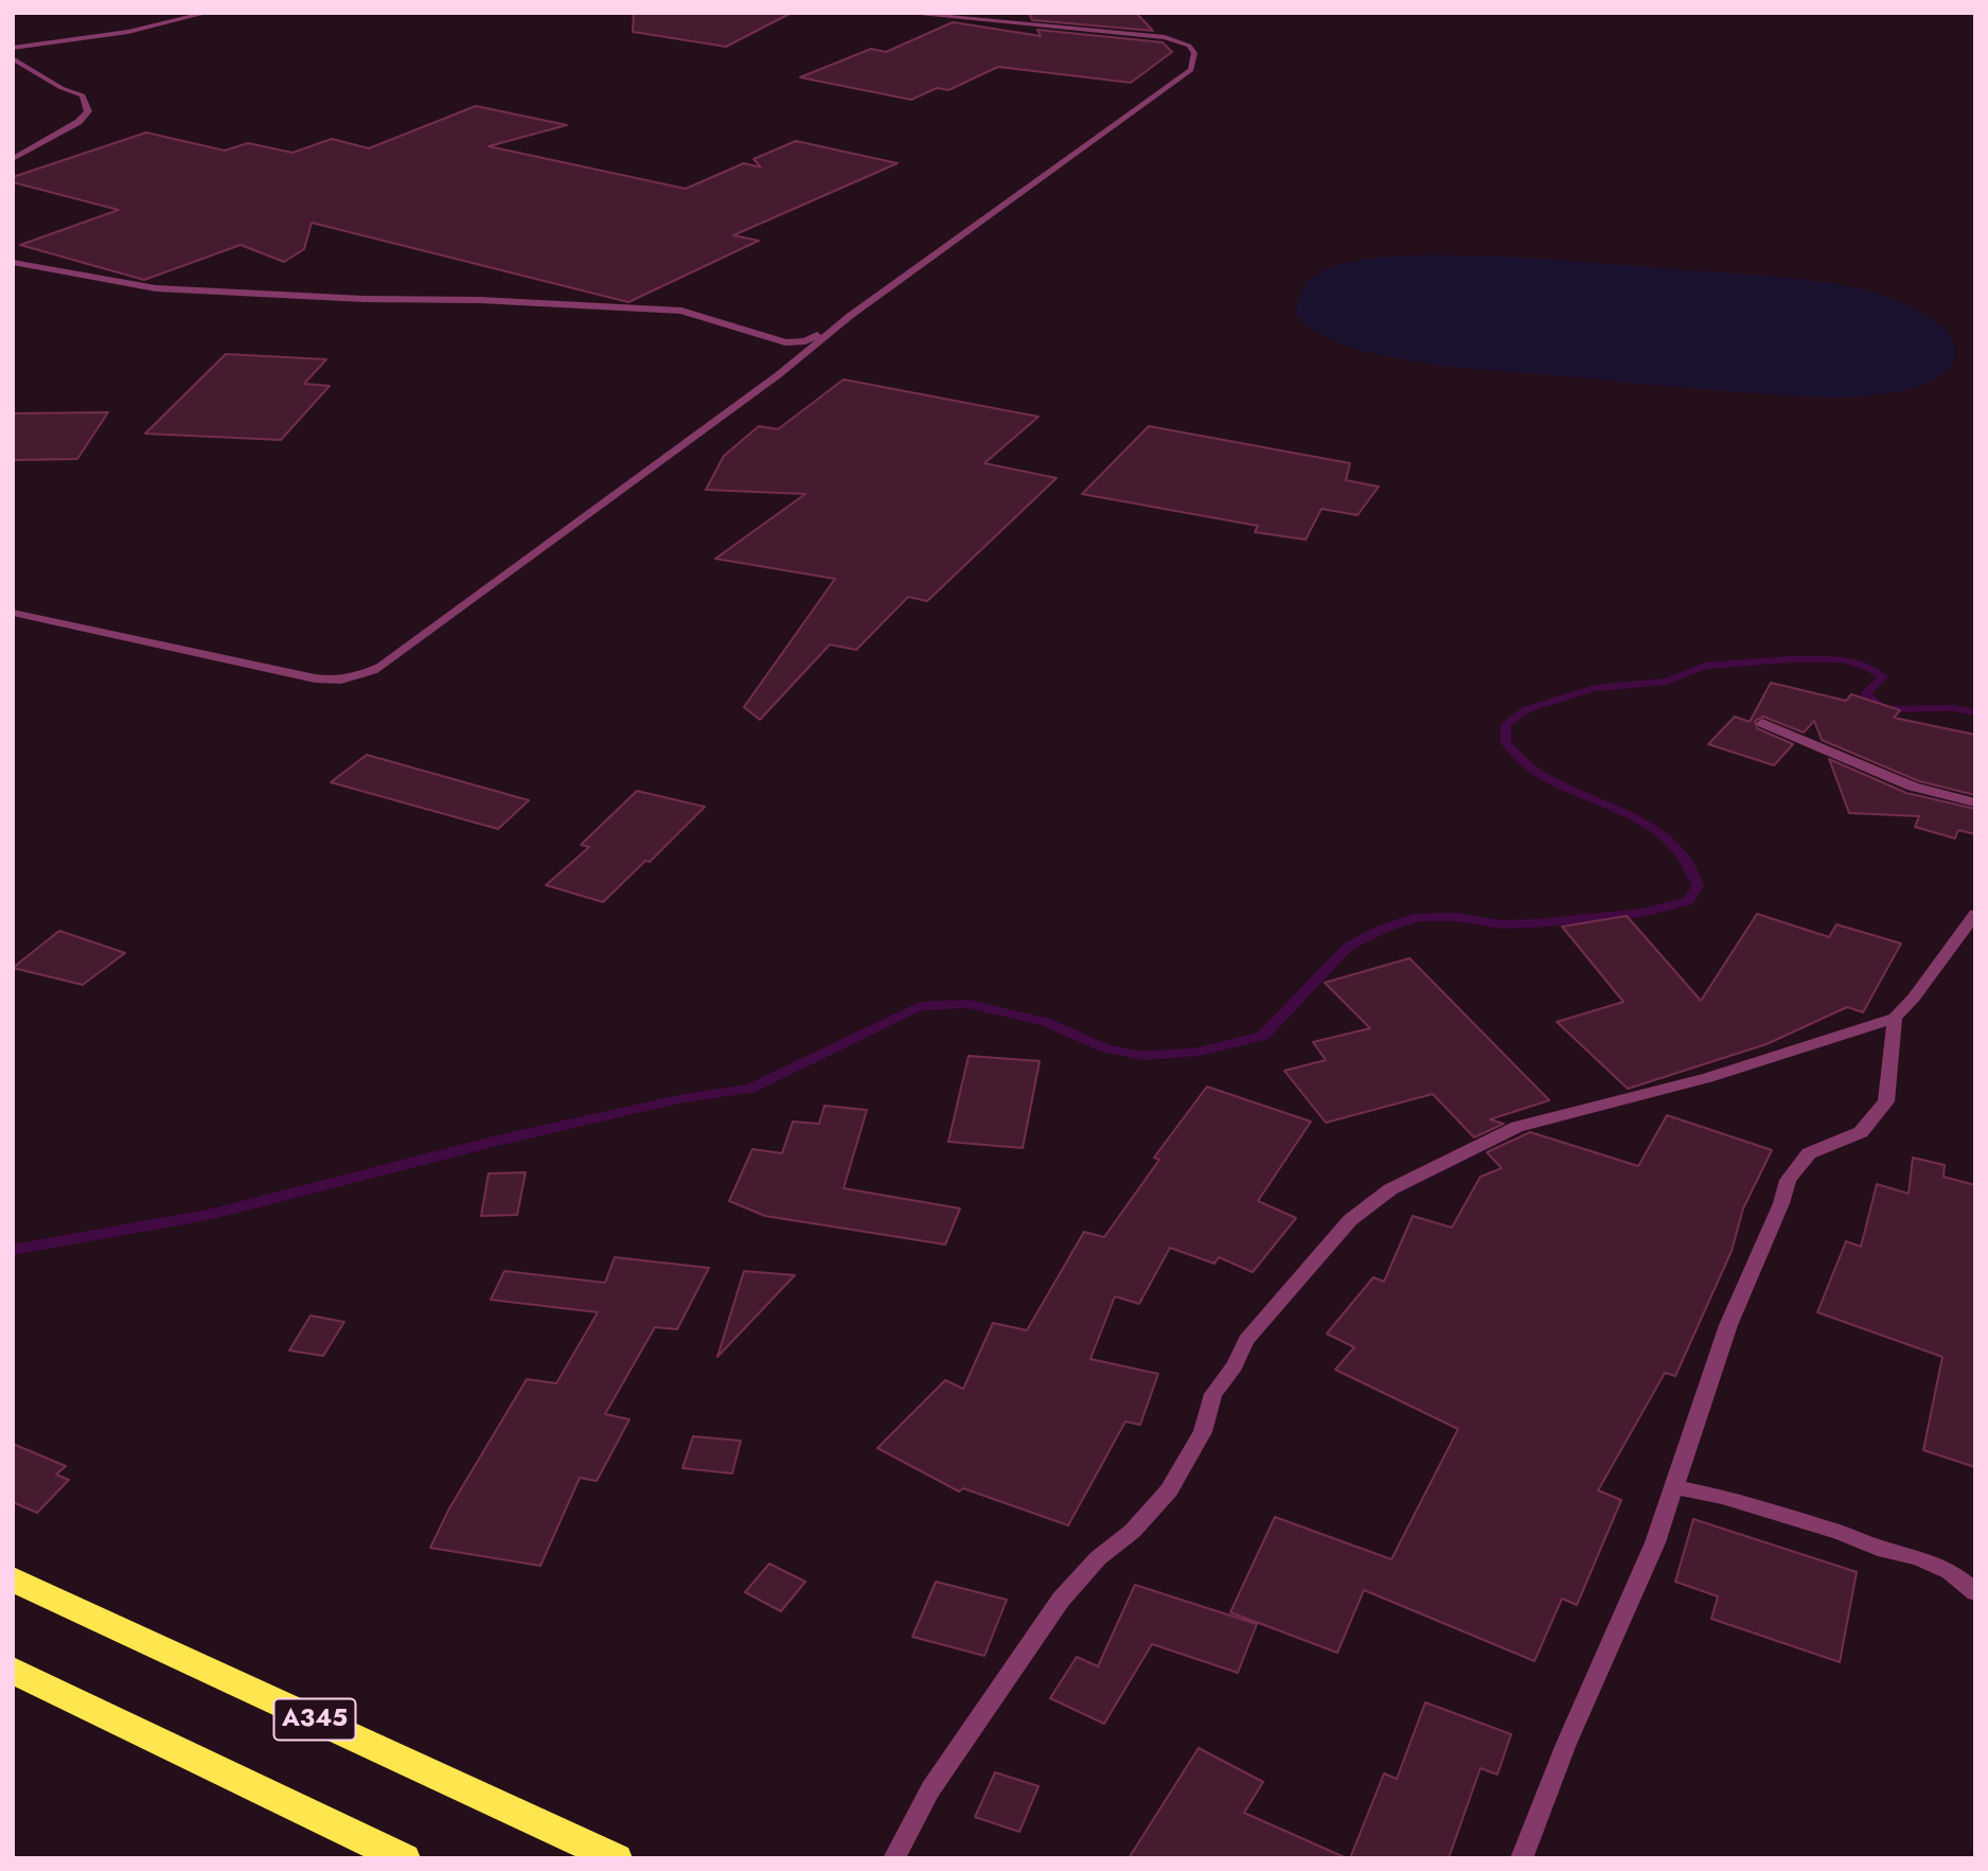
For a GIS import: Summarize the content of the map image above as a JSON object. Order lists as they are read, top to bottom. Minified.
{"streets":{"highway":["A345"]}}
